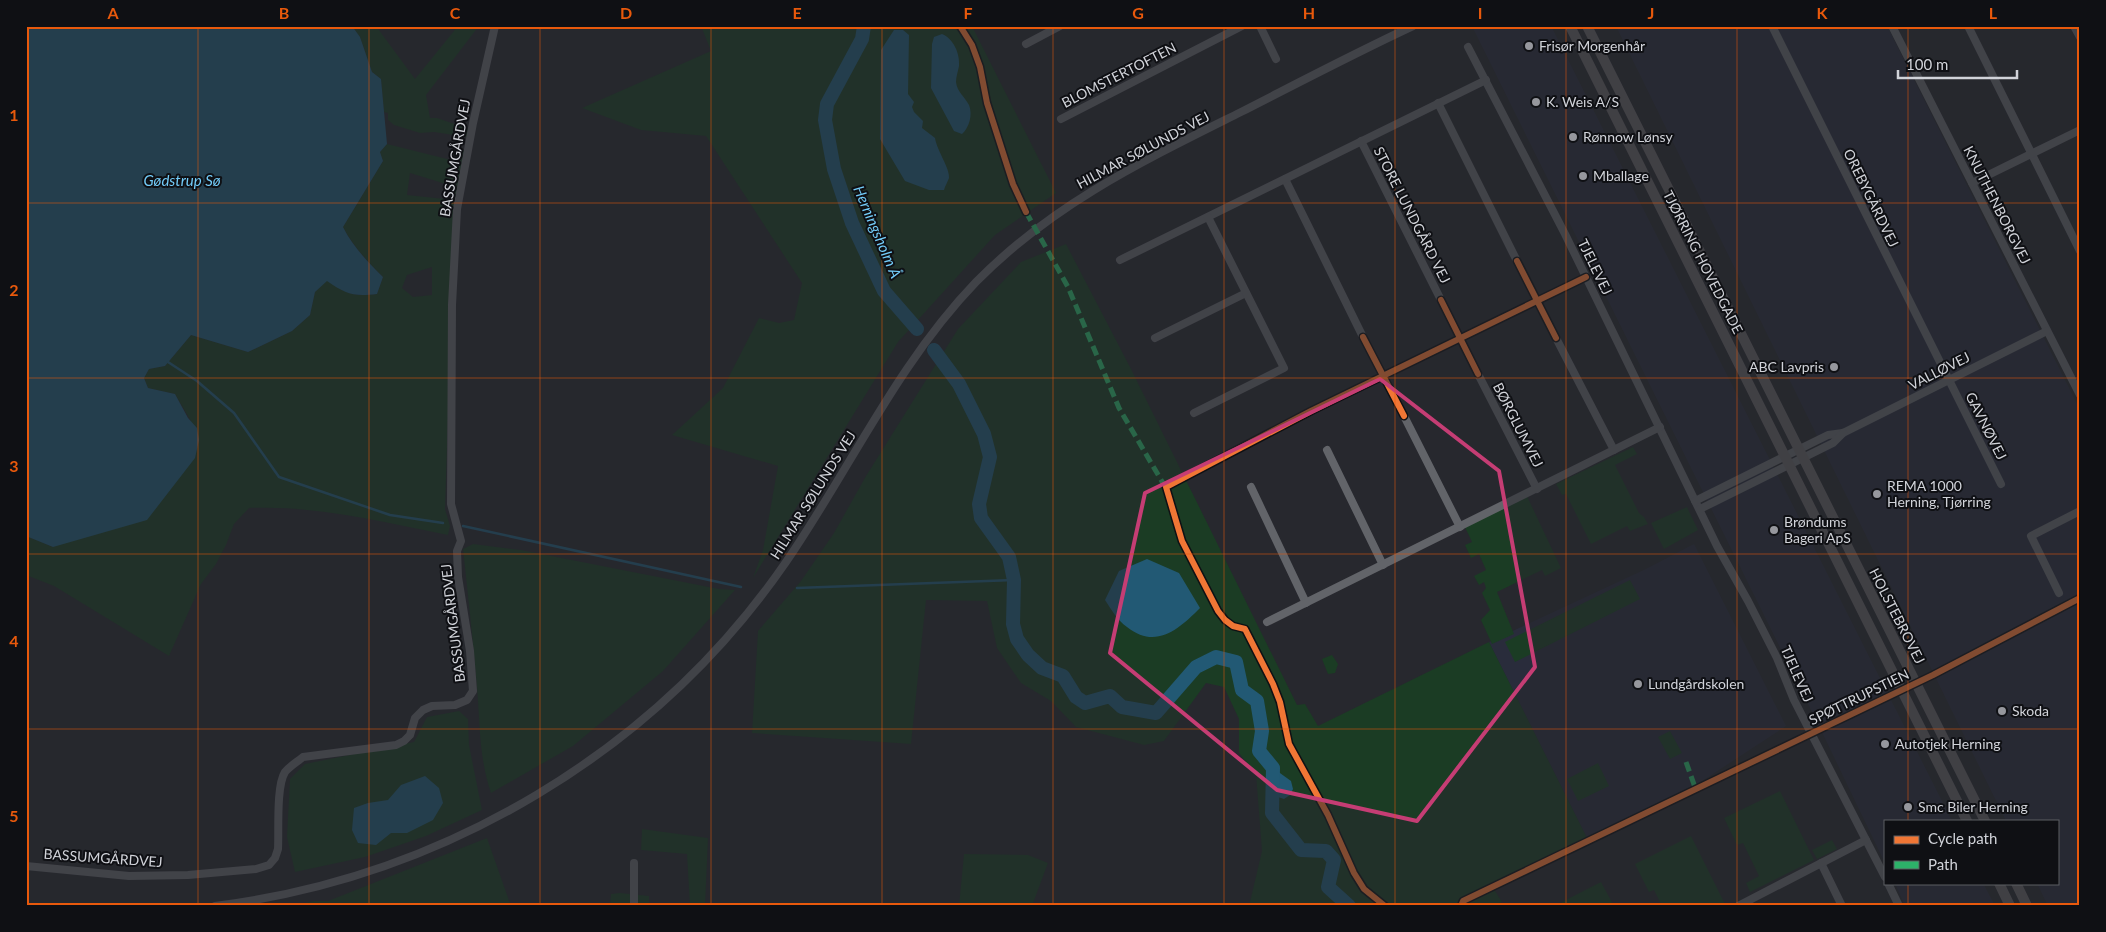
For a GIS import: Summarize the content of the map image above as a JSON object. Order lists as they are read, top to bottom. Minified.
{"streets":{"main road":["TJØRRING HOVEDGADE","HOLSTEBROVEJ"],"street":["BLOMSTERTOFTEN","HILMAR SØLUNDS VEJ","BASSUMGÅRDVEJ","OREBYGÅRDVEJ","KNUTHENBORGVEJ","STORE LUNDGÅRD VEJ","TJELEVEJ","VALLØVEJ","BØRGLUMVEJ","GAVNØVEJ"],"cycle path":["SPØTTRUPSTIEN"]},"crossings":[["OREBYGÅRDVEJ","VALLØVEJ"],["OREBYGÅRDVEJ","GAVNØVEJ"],["KNUTHENBORGVEJ","VALLØVEJ"],["STORE LUNDGÅRD VEJ","TJELEVEJ"],["TJØRRING HOVEDGADE","VALLØVEJ"],["TJØRRING HOVEDGADE","HOLSTEBROVEJ"],["TJELEVEJ","BØRGLUMVEJ"],["VALLØVEJ","GAVNØVEJ"],["VALLØVEJ","HOLSTEBROVEJ"]],"water":["Gødstrup Sø","Herningsholm Å"],"places":["Frisør Morgenhår","K. Weis A/S","Rønnow Lønsy","Mballage","ABC Lavpris","REMA 1000 Herning, Tjørring","Brøndums Bageri ApS","Lundgårdskolen","Skoda","Autotjek Herning","Smc Biler Herning"],"legend":["Cycle path","Path"],"scale_bar":"100 m","grid":{"columns":["A","B","C","D","E","F","G","H","I","J","K","L"],"rows":["1","2","3","4","5"]}}
